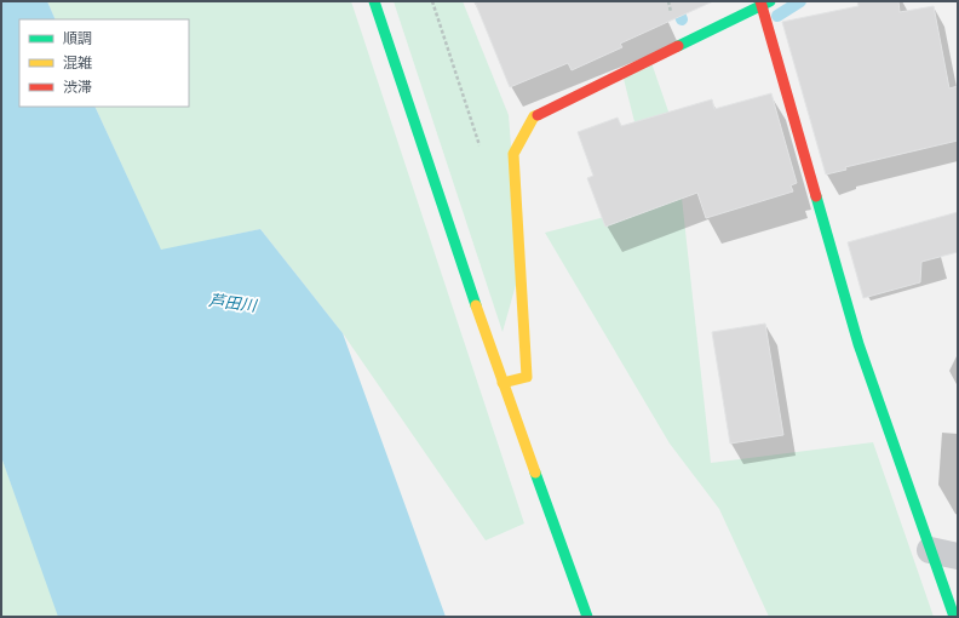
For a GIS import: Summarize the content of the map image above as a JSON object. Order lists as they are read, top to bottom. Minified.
{"water":["芦田川"],"legend":["順調","混雑","渋滞"]}
